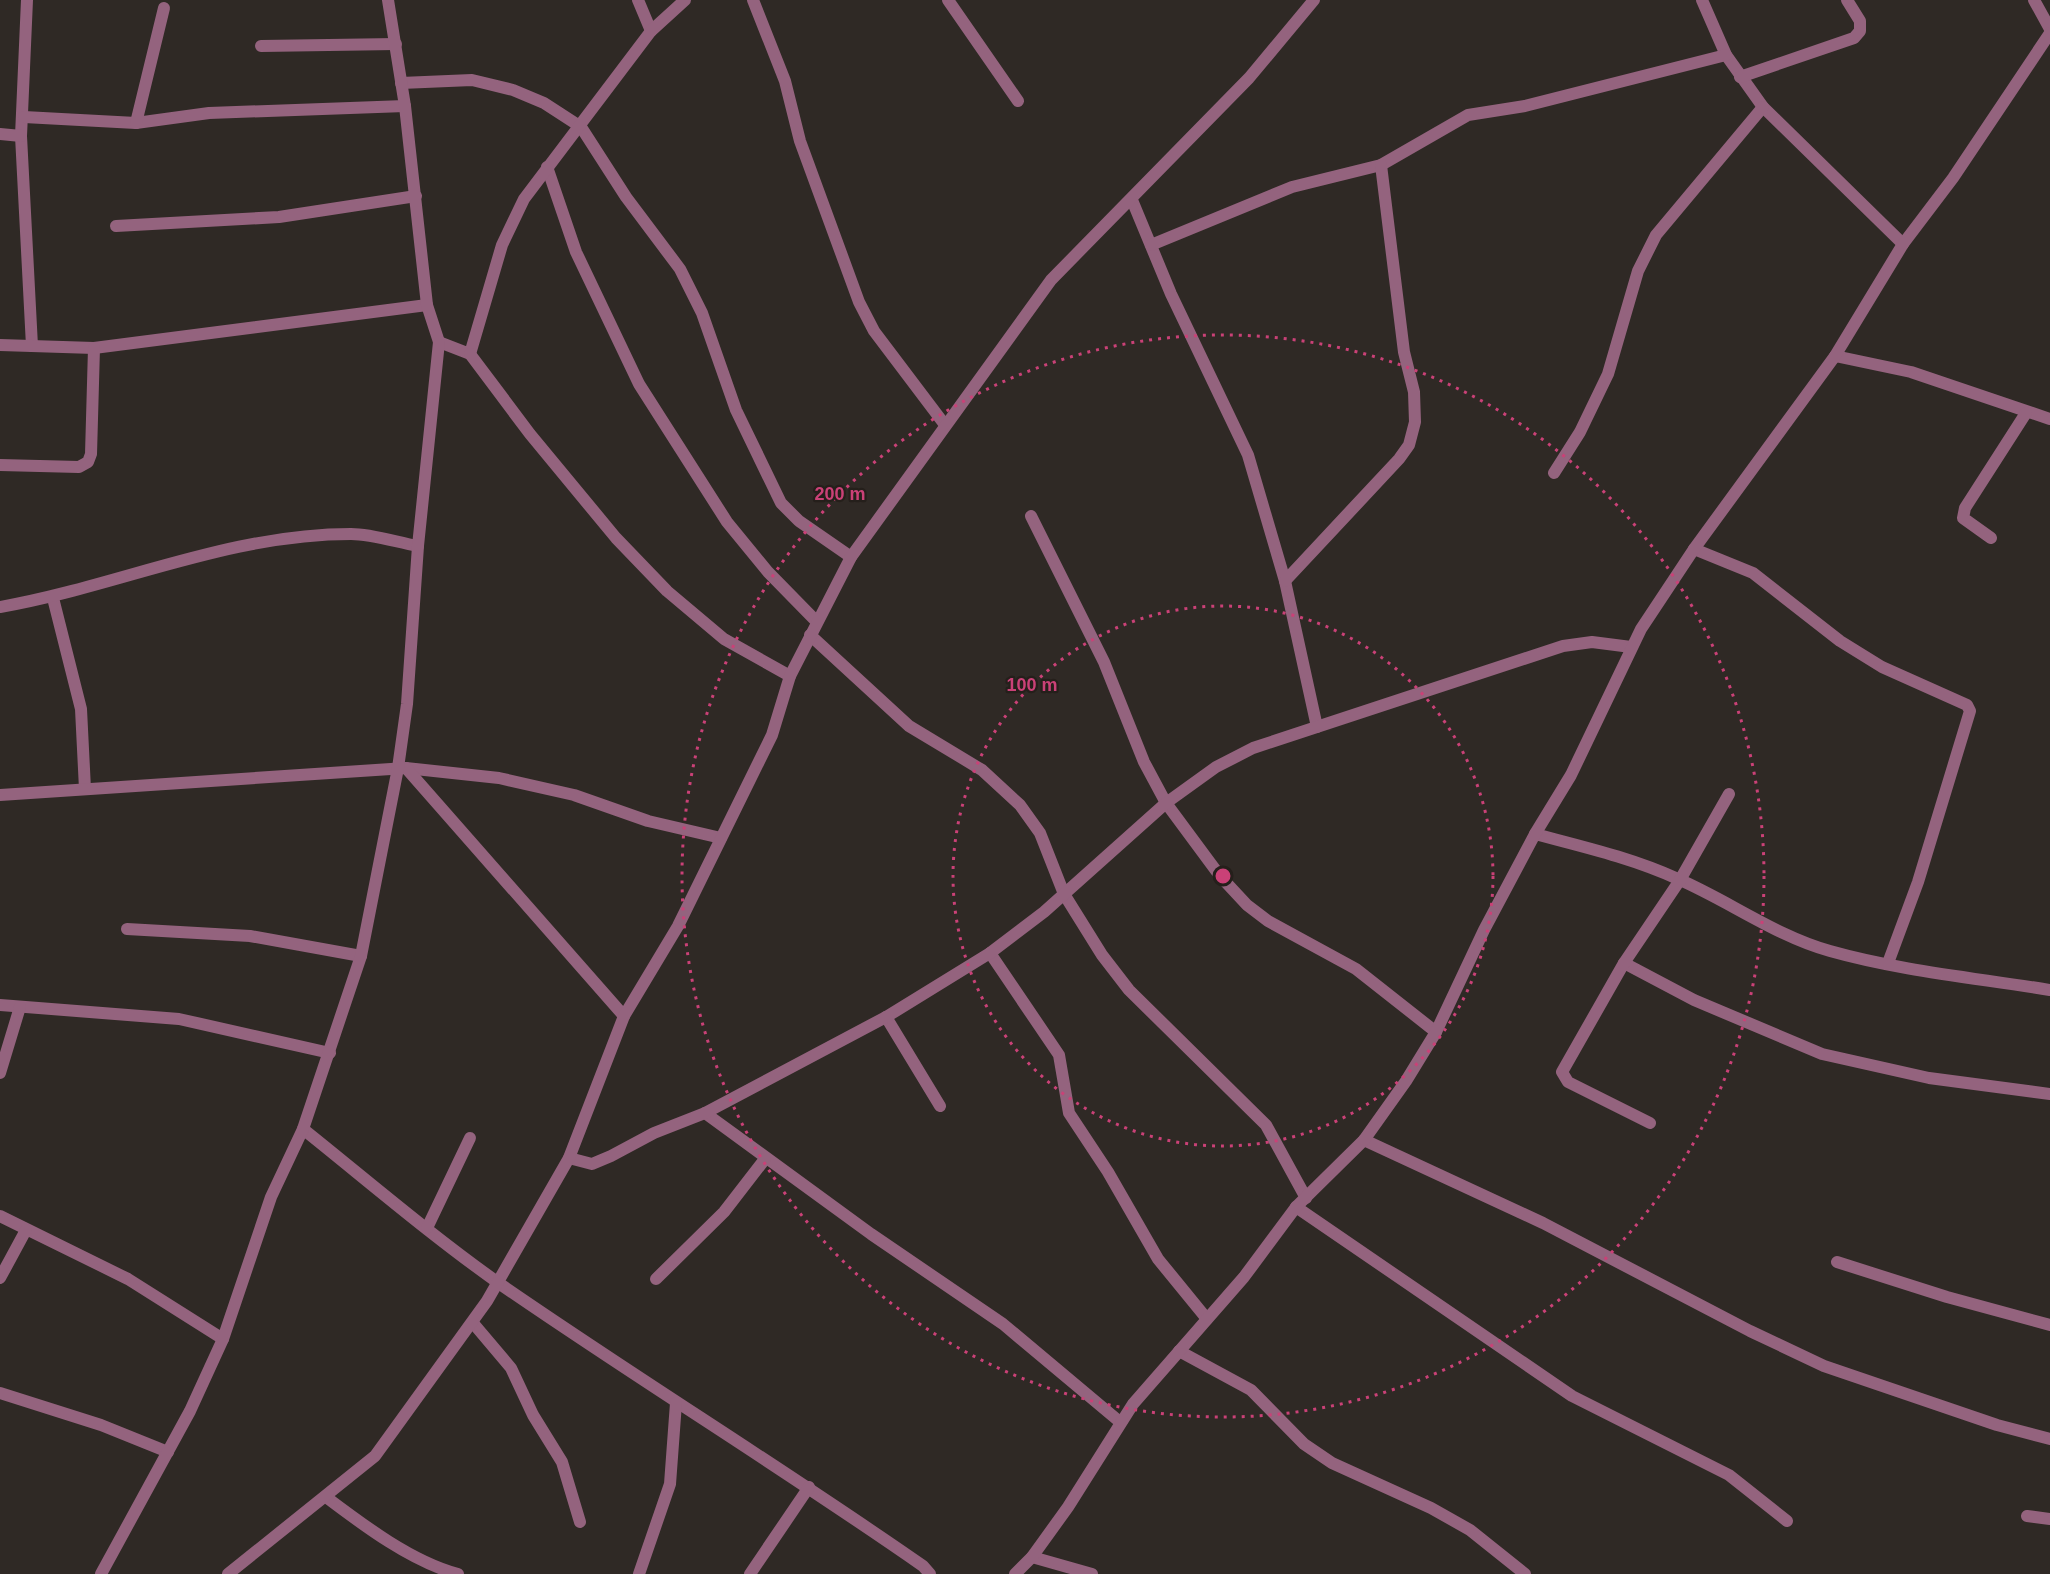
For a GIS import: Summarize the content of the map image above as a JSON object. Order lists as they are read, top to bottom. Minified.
{"rings":["200 m","100 m"]}
